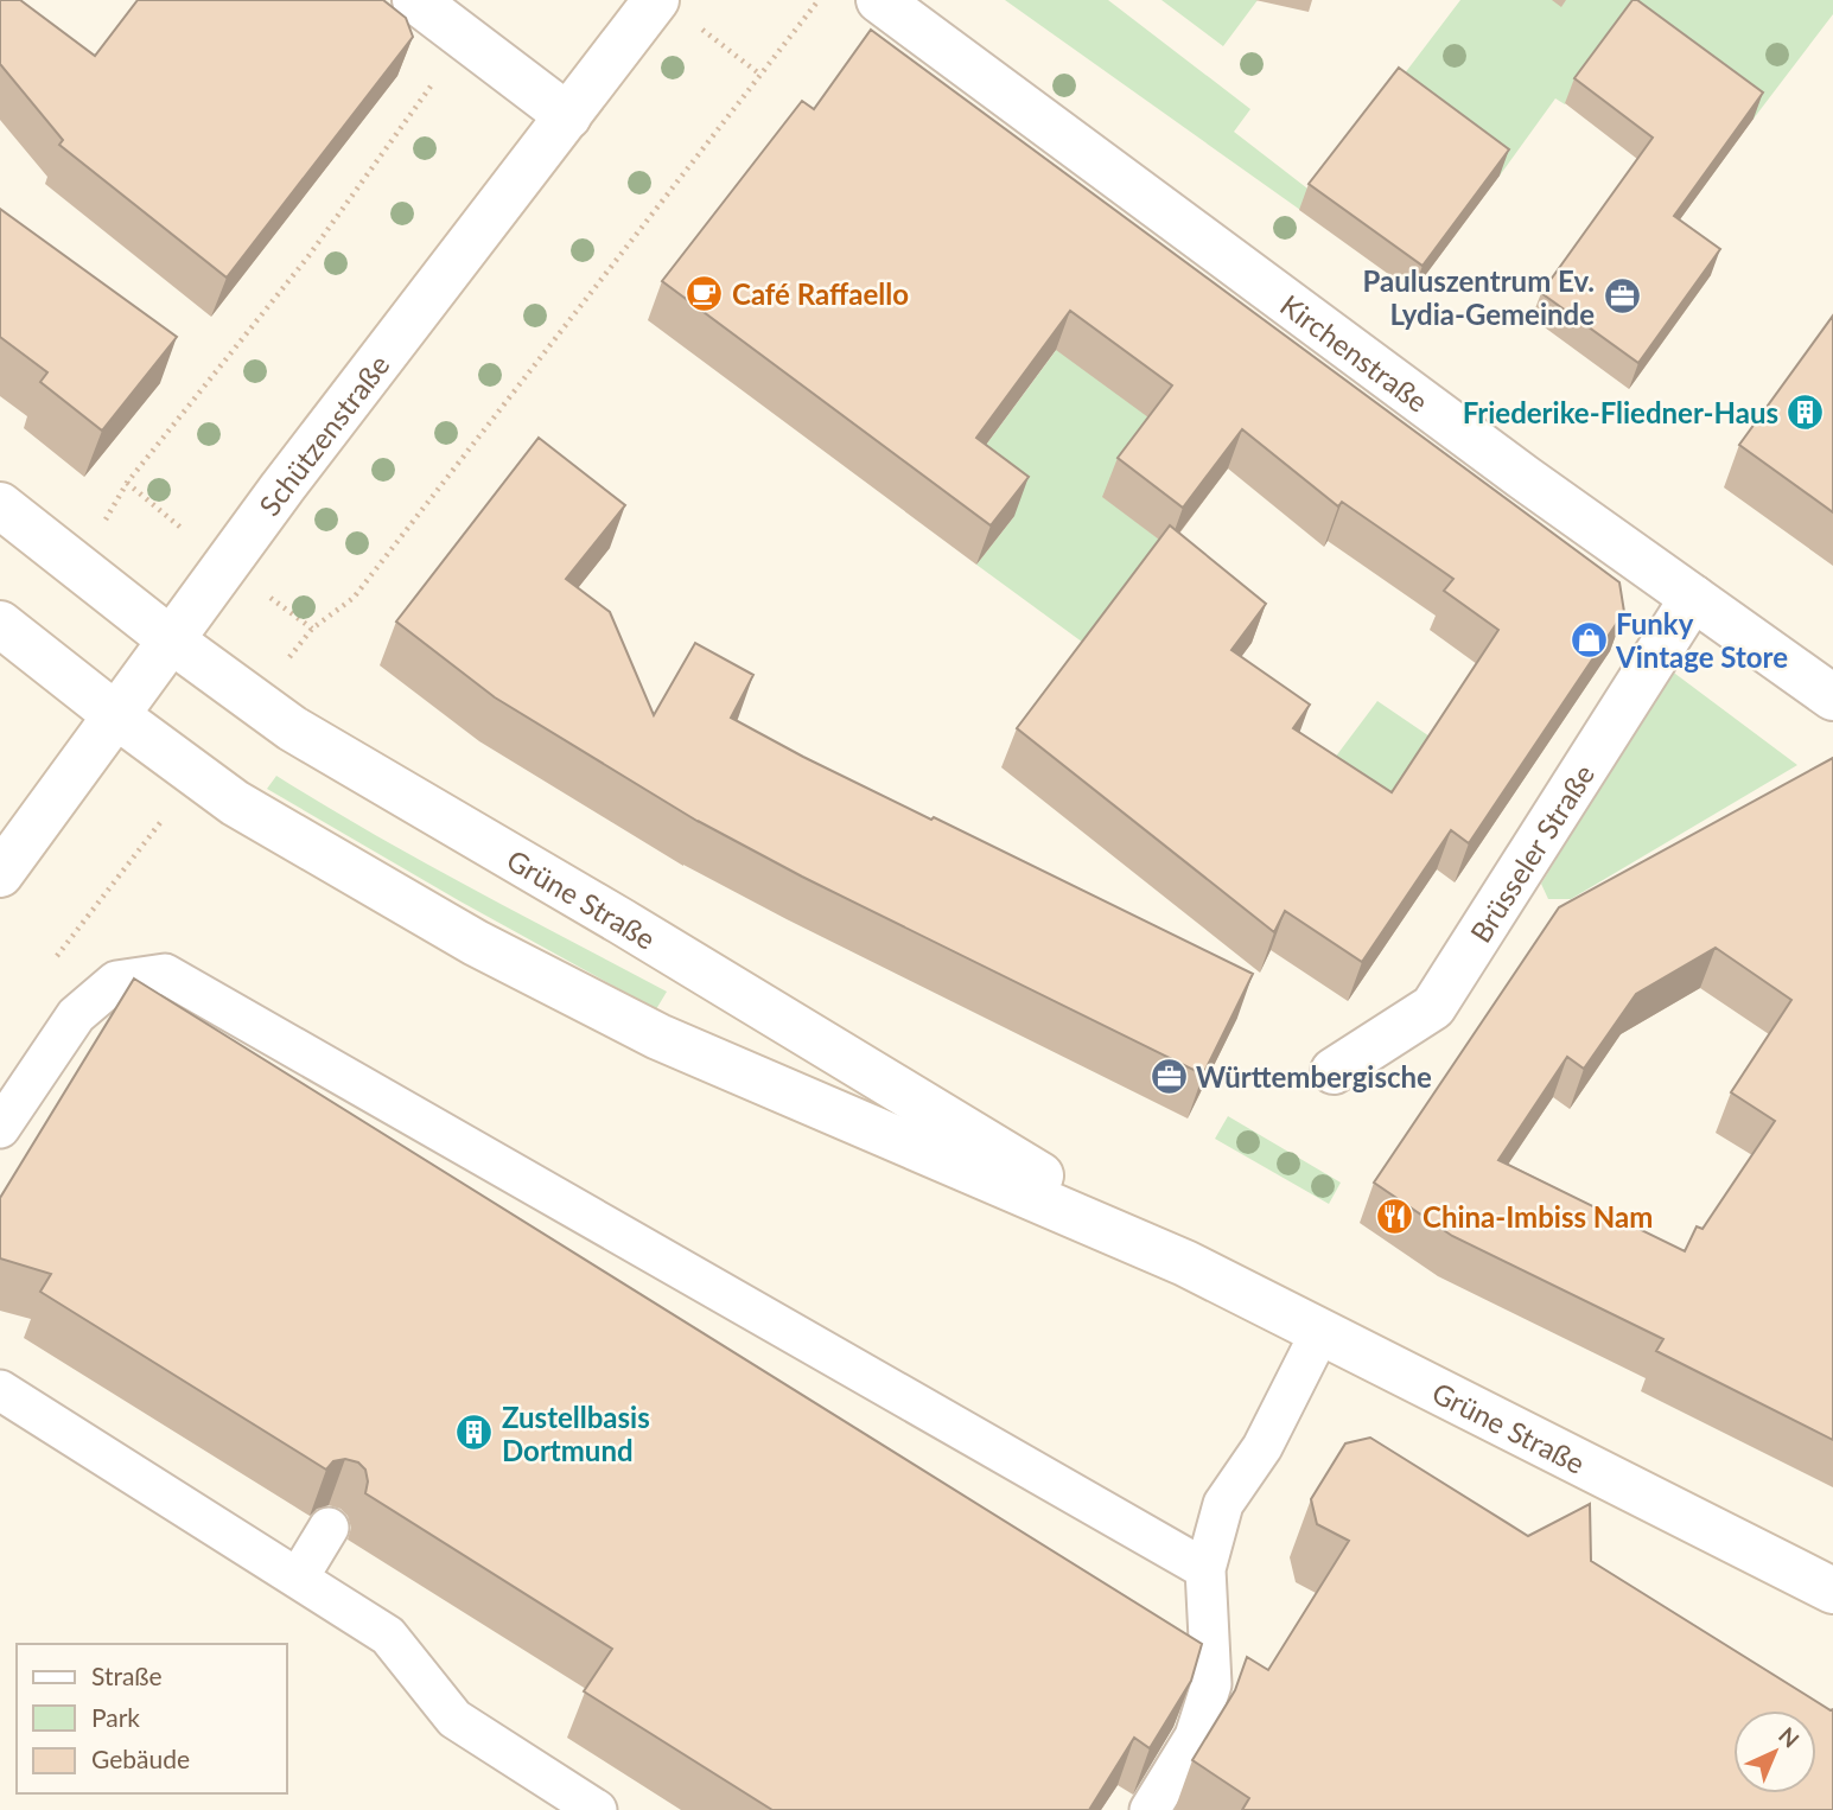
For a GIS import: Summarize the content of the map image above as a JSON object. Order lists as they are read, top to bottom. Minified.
{"streets":{"main road":["Kirchenstraße","Schützenstraße","Brüsseler Straße","Grüne Straße"]},"crossings":[["Kirchenstraße","Brüsseler Straße"],["Schützenstraße","Grüne Straße"]],"places":{"cafe":["Café Raffaello"],"office":["Pauluszentrum Ev. Lydia-Gemeinde","Württembergische"],"building":["Friederike-Fliedner-Haus","Zustellbasis Dortmund"],"shop":["Funky Vintage Store"],"restaurant":["China-Imbiss Nam"]},"legend":["Straße","Park","Gebäude"],"north":"top right"}
